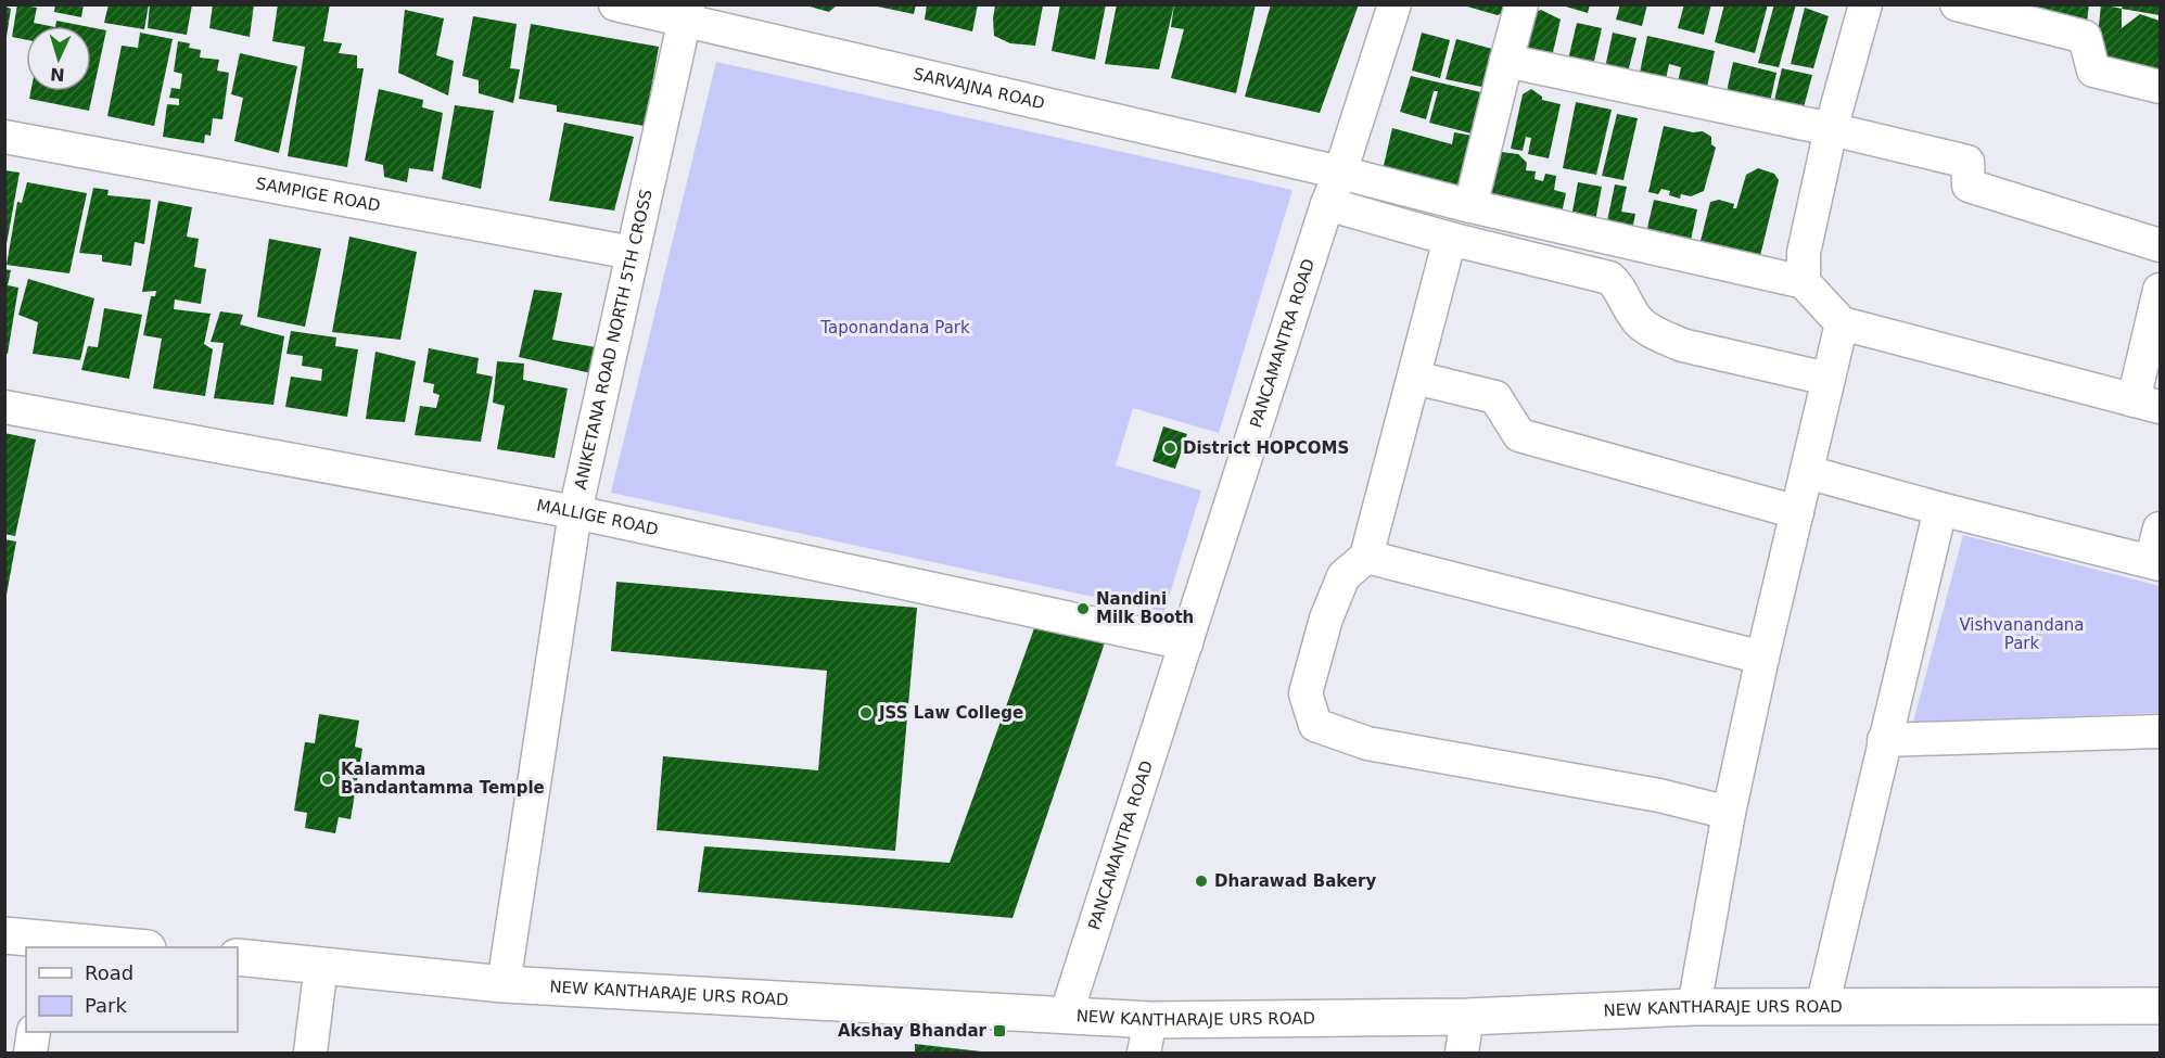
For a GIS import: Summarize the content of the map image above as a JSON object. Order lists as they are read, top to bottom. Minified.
{"streets":{"main road":["NEW KANTHARAJE URS ROAD"],"street":["SARVAJNA ROAD","SAMPIGE ROAD","ANIKETANA ROAD NORTH 5TH CROSS","PANCAMANTRA ROAD","MALLIGE ROAD"]},"crossings":[["SARVAJNA ROAD","ANIKETANA ROAD NORTH 5TH CROSS"],["SARVAJNA ROAD","PANCAMANTRA ROAD"],["SAMPIGE ROAD","ANIKETANA ROAD NORTH 5TH CROSS"],["ANIKETANA ROAD NORTH 5TH CROSS","MALLIGE ROAD"],["ANIKETANA ROAD NORTH 5TH CROSS","NEW KANTHARAJE URS ROAD"],["PANCAMANTRA ROAD","MALLIGE ROAD"],["PANCAMANTRA ROAD","NEW KANTHARAJE URS ROAD"]],"parks":["Taponandana Park","Vishvanandana Park"],"places":{"other":["District HOPCOMS","Nandini Milk Booth","JSS Law College","Kalamma Bandantamma Temple","Dharawad Bakery"],"transit":["Akshay Bhandar"]},"legend":["Road","Park"],"north":"bottom"}
